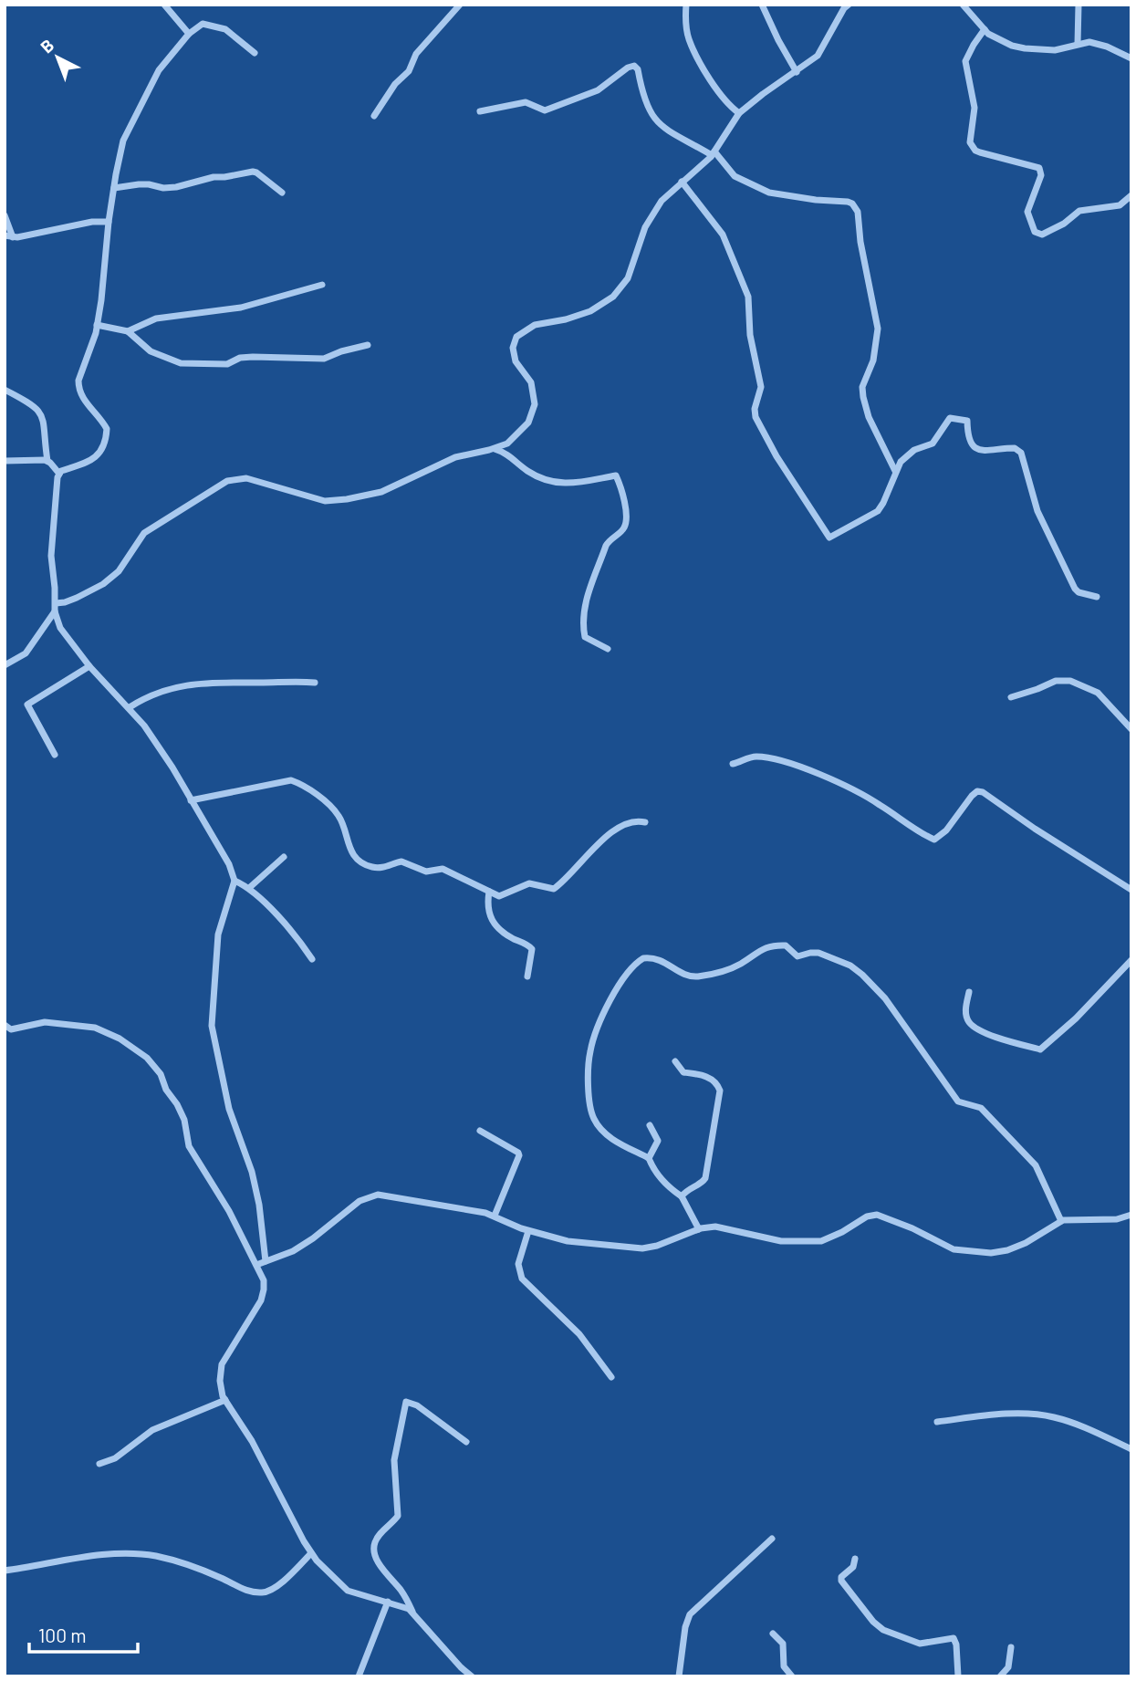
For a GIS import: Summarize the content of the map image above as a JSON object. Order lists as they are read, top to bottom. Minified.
{"scale_bar":"100 m","north":"top left"}
